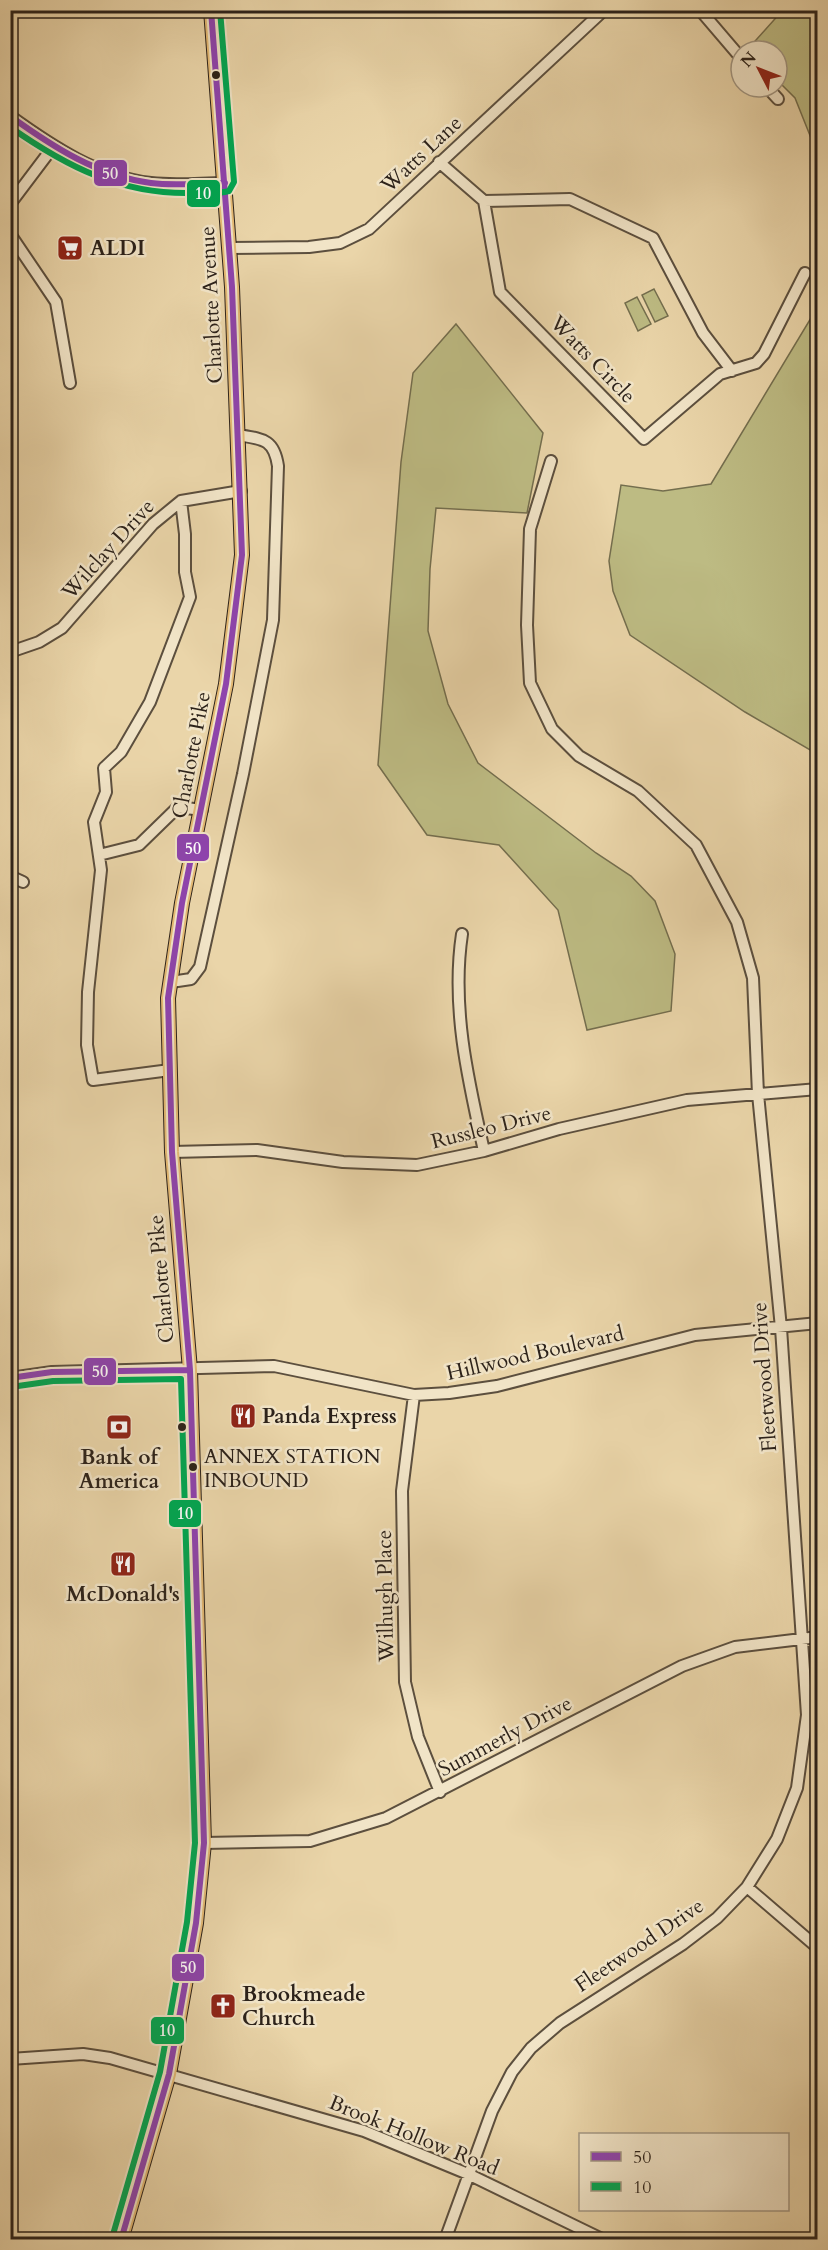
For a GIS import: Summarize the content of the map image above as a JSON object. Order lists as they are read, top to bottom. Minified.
{"streets":{"main road":["Charlotte Avenue","Charlotte Pike"],"street":["Watts Lane","Watts Circle","Wilclay Drive","Russleo Drive","Hillwood Boulevard","Fleetwood Drive","Wilhugh Place","Summerly Drive","Brook Hollow Road"]},"crossings":[["Watts Lane","Charlotte Avenue"],["Charlotte Avenue","Wilclay Drive"],["Charlotte Avenue","Charlotte Pike"],["Wilclay Drive","Charlotte Pike"],["Charlotte Pike","Russleo Drive"],["Charlotte Pike","Hillwood Boulevard"],["Charlotte Pike","Summerly Drive"],["Charlotte Pike","Brook Hollow Road"],["Russleo Drive","Fleetwood Drive"],["Hillwood Boulevard","Fleetwood Drive"],["Hillwood Boulevard","Wilhugh Place"],["Fleetwood Drive","Summerly Drive"],["Fleetwood Drive","Brook Hollow Road"],["Wilhugh Place","Summerly Drive"]],"places":{"supermarket":["ALDI"],"restaurant":["Panda Express","McDonald's"],"bank":["Bank of America"],"other":["ANNEX STATION INBOUND"],"church":["Brookmeade Church"]},"lines":["transit line 50","transit line 10"],"legend":["50","10"],"north":"top left"}
